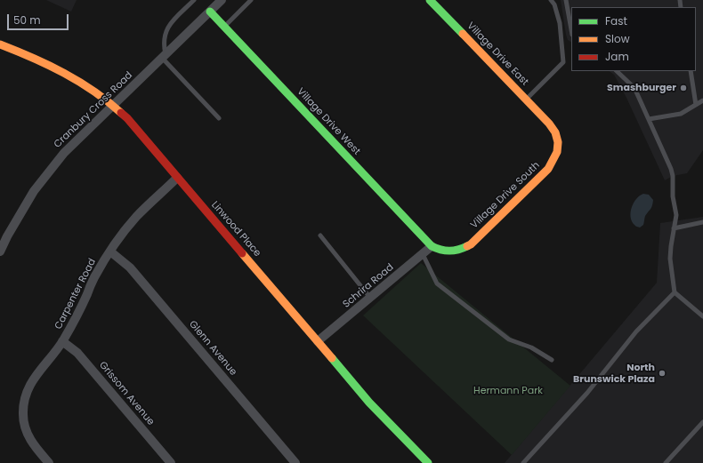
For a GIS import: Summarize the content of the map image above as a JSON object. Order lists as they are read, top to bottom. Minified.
{"streets":{"street":["Village Drive East","Cranbury Cross Road","Village Drive West","Village Drive South","Linwood Place","Schrira Road","Carpenter Road","Glenn Avenue","Grissom Avenue"]},"crossings":[["Village Drive East","Village Drive South"],["Cranbury Cross Road","Village Drive West"],["Cranbury Cross Road","Linwood Place"],["Village Drive West","Village Drive South"],["Village Drive West","Schrira Road"],["Village Drive South","Schrira Road"],["Linwood Place","Schrira Road"],["Linwood Place","Carpenter Road"],["Carpenter Road","Glenn Avenue"],["Carpenter Road","Grissom Avenue"]],"parks":["Hermann Park"],"places":["Smashburger","North Brunswick Plaza"],"legend":["Fast","Slow","Jam"],"scale_bar":"50 m"}
